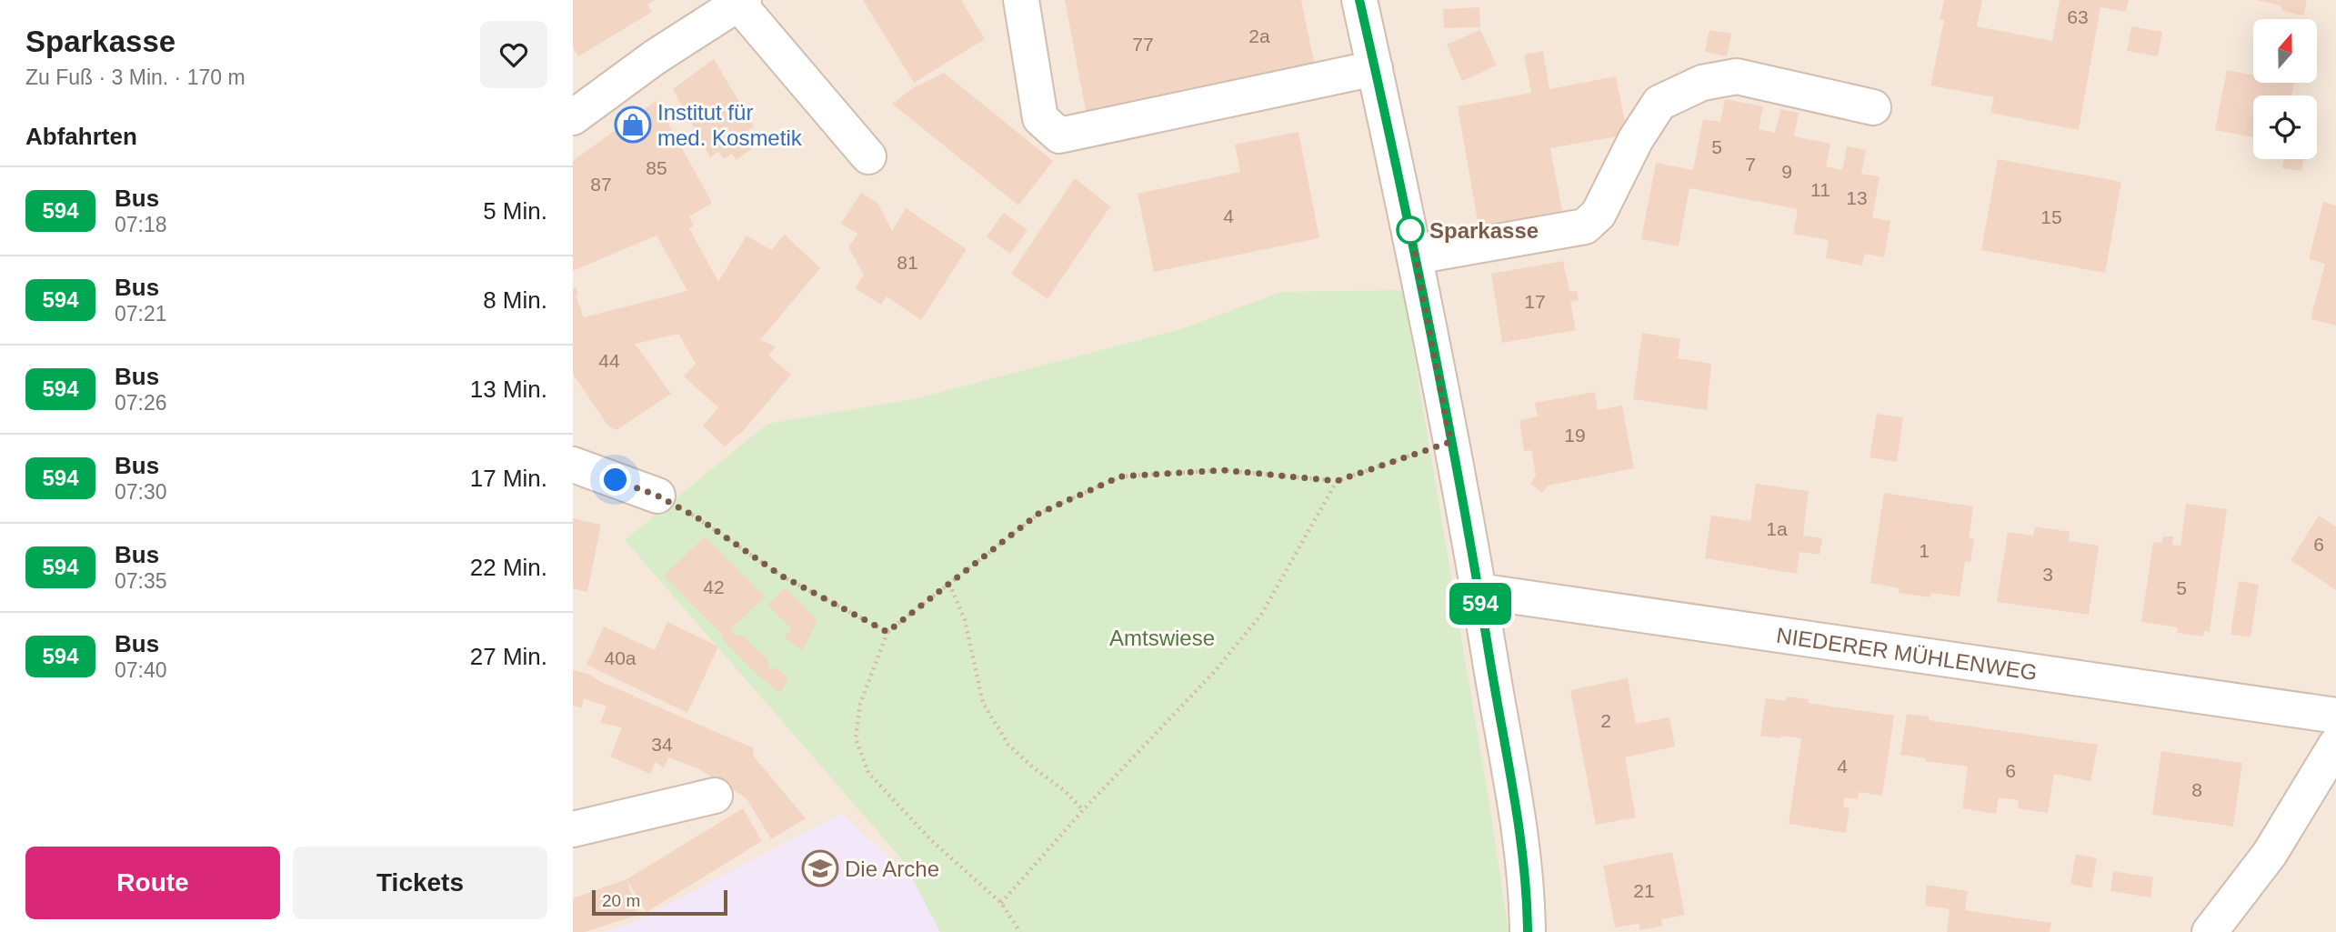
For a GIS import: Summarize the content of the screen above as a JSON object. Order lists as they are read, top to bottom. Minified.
{"streets":{"street":["NIEDERER MÜHLENWEG"]},"parks":["Amtswiese"],"places":{"shop":["Institut für med. Kosmetik"],"other":["Sparkasse"],"school or university":["Die Arche"]},"lines":["bus line 594"],"house_numbers":["63","2a","77","5","7","85","9","87","11","13","4","15","81","17","44","19","1a","6","1","3","42","5","40a","2","34","4","6","8","21"],"scale_bar":"20 m","north":"top","page":{"heading":[["Sparkasse","Zu Fuß · 3 Min. · 170 m"],"Abfahrten"],"on_map":"594","list":[{"mark":"594","name":"Bus","note":"07:18","value":"5 Min."},{"mark":"594","name":"Bus","note":"07:21","value":"8 Min."},{"mark":"594","name":"Bus","note":"07:26","value":"13 Min."},{"mark":"594","name":"Bus","note":"07:30","value":"17 Min."},{"mark":"594","name":"Bus","note":"07:35","value":"22 Min."},{"mark":"594","name":"Bus","note":"07:40","value":"27 Min."}],"buttons":["Route","Tickets"],"scale":"20 m"}}
